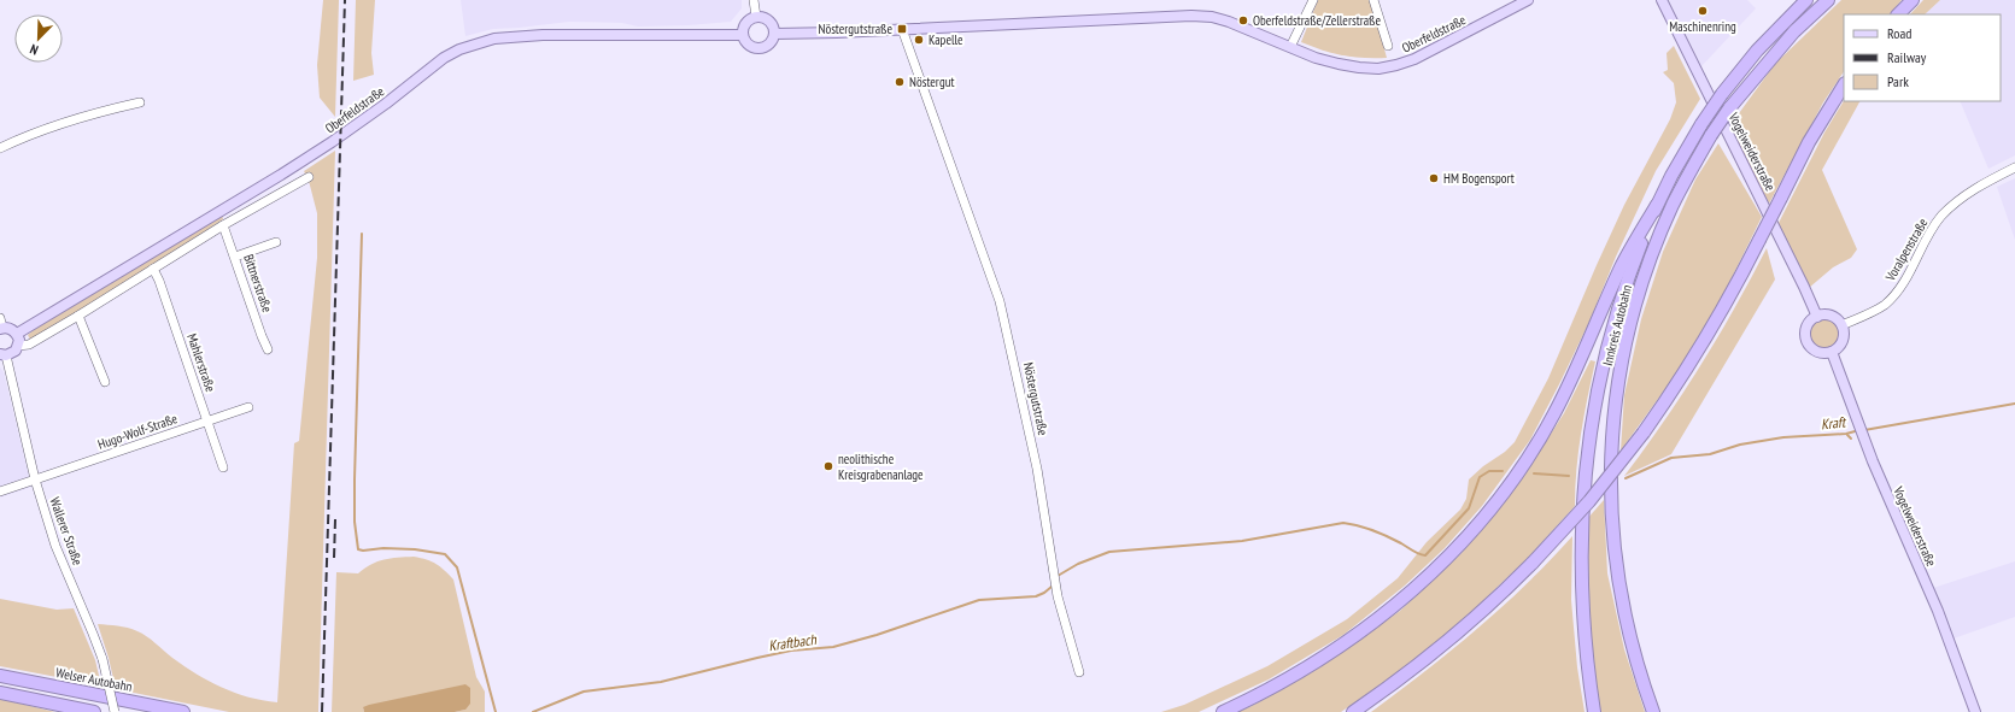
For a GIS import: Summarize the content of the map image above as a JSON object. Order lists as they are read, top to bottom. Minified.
{"streets":{"highway":["Innkreis Autobahn","Welser Autobahn"],"main road":["Oberfeldstraße","Vogelweiderstraße"],"street":["Voralpenstraße","Bittnerstraße","Mahlerstraße","Nöstergutstraße","Hugo-Wolf-Straße","Wallerer Straße"]},"crossings":[["Oberfeldstraße","Nöstergutstraße"],["Vogelweiderstraße","Voralpenstraße"],["Mahlerstraße","Hugo-Wolf-Straße"],["Hugo-Wolf-Straße","Wallerer Straße"]],"water":["Kraft","Kraftbach"],"places":{"other":["Maschinenring","Oberfeldstraße/Zellerstraße","Kapelle","Nöstergut","HM Bogensport","neolithische Kreisgrabenanlage"],"transit":["Nöstergutstraße"]},"legend":["Road","Railway","Park"],"north":"bottom left"}
